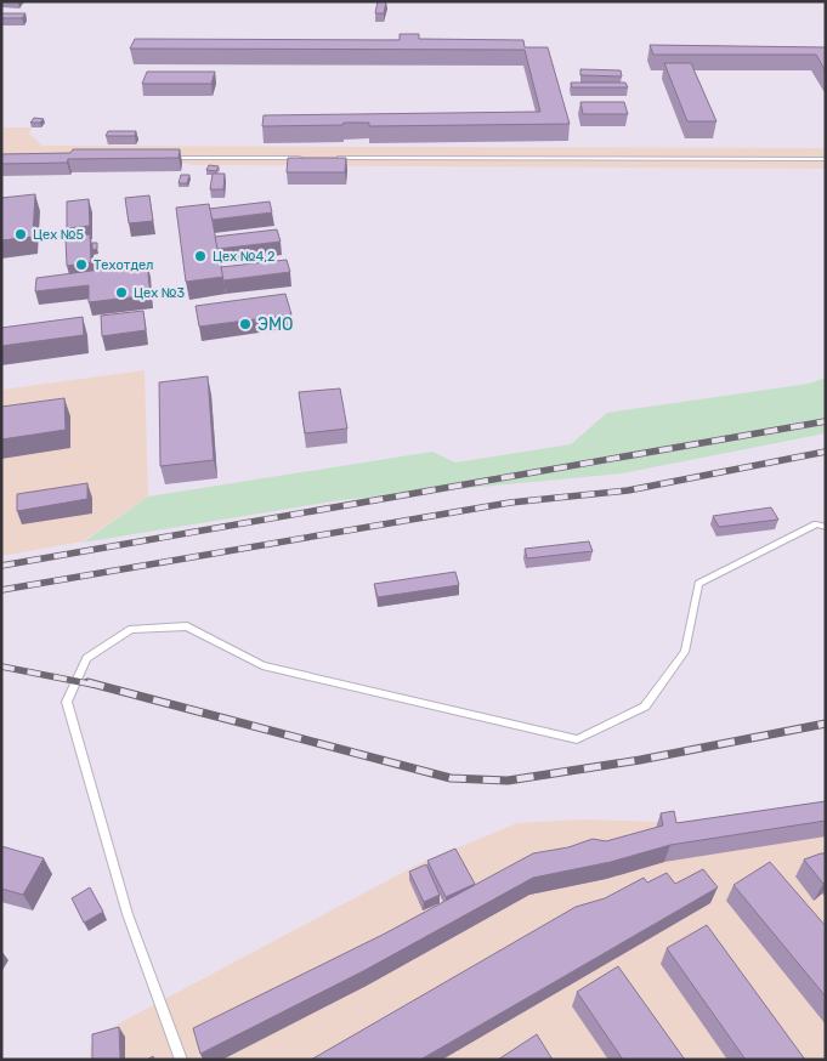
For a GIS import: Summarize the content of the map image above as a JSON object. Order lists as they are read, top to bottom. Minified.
{"places":["Цех №5","Цех №4,2","Техотдел","Цех №3","ЭМО"]}
